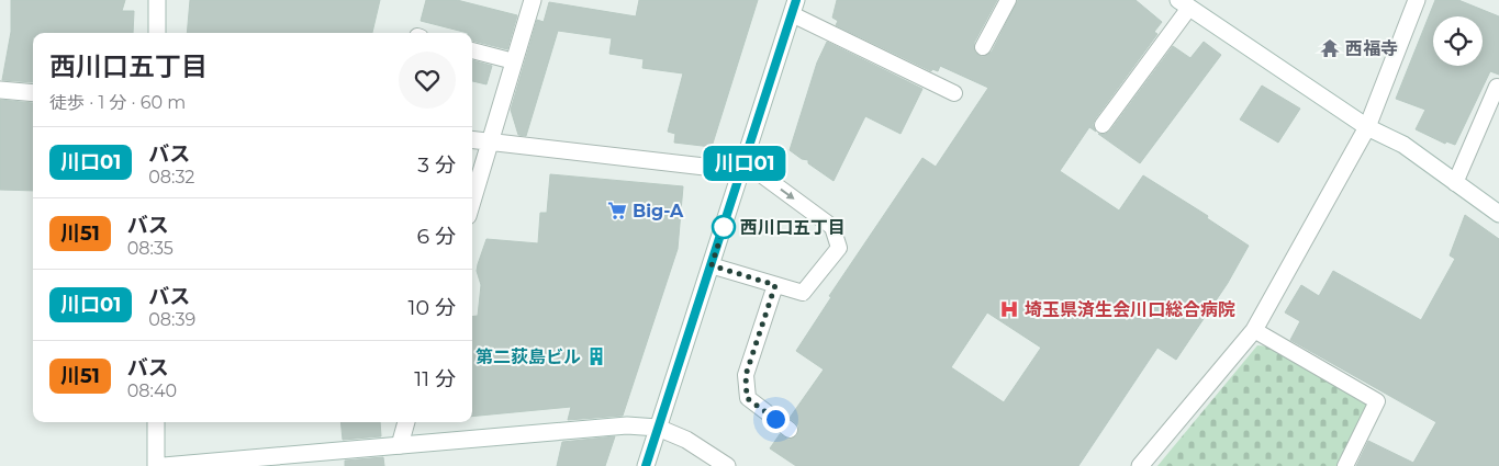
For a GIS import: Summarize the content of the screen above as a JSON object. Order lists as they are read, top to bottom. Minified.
{"places":{"temple":["西福寺"],"supermarket":["Big-A"],"other":["西川口五丁目"],"hospital":["埼玉県済生会川口総合病院"],"building":["第二荻島ビル"]},"lines":["bus line 川口01"],"page":{"on_map":"川口01","heading":["西川口五丁目","徒歩 · 1 分 · 60 m"],"list":[{"mark":"川口01","name":"バス","note":"08:32","value":"3 分"},{"mark":"川51","name":"バス","note":"08:35","value":"6 分"},{"mark":"川口01","name":"バス","note":"08:39","value":"10 分"},{"mark":"川51","name":"バス","note":"08:40","value":"11 分"}]}}
